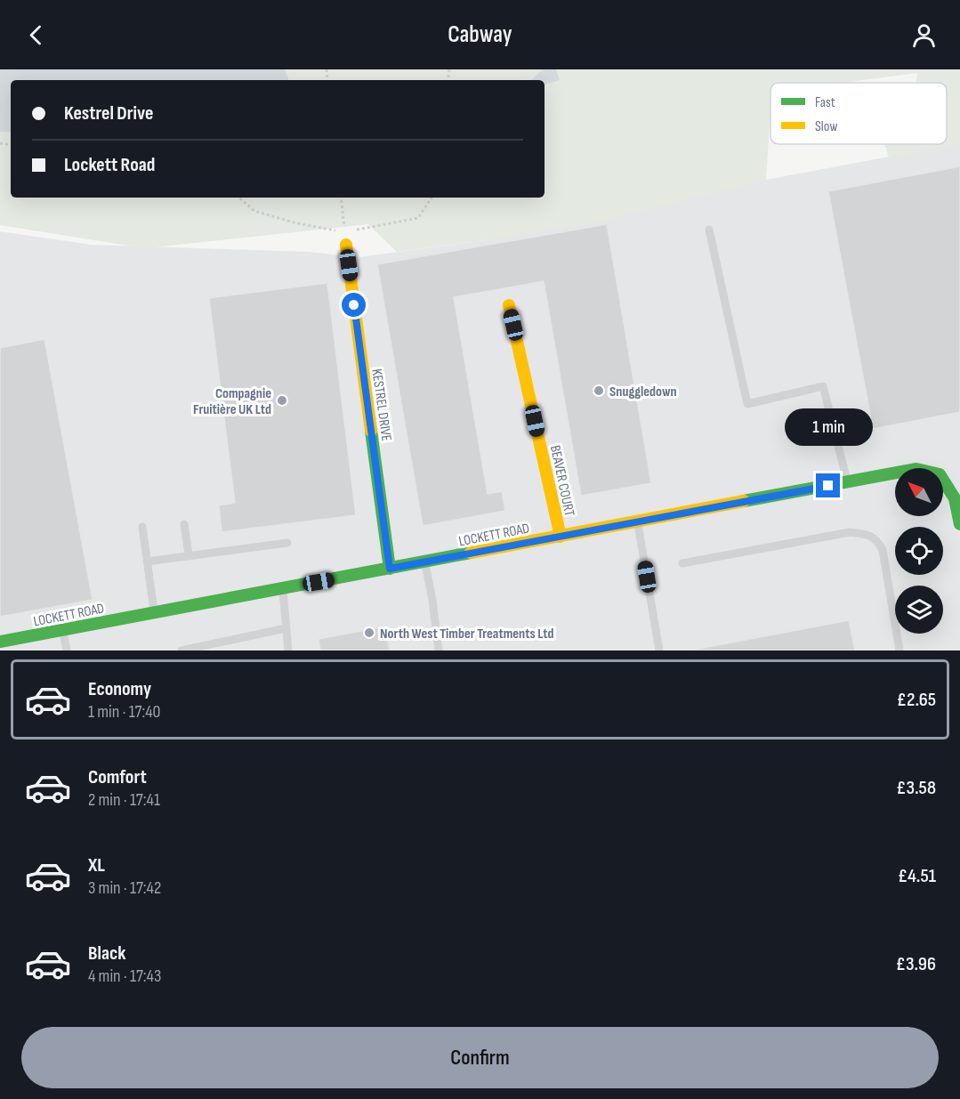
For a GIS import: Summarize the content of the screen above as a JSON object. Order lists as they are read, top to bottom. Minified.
{"streets":{"street":["KESTREL DRIVE","BEAVER COURT","LOCKETT ROAD"]},"crossings":[["KESTREL DRIVE","LOCKETT ROAD"],["BEAVER COURT","LOCKETT ROAD"]],"places":["Snuggledown","Compagnie Fruitière UK Ltd","North West Timber Treatments Ltd"],"legend":["Fast","Slow"],"north":"top left","page":{"header":"Cabway","banner":["Kestrel Drive","Lockett Road"],"bubble":"1 min","list":[{"name":"Economy","note":"1 min · 17:40","value":"£2.65"},{"name":"Comfort","note":"2 min · 17:41","value":"£3.58"},{"name":"XL","note":"3 min · 17:42","value":"£4.51"},{"name":"Black","note":"4 min · 17:43","value":"£3.96"}],"buttons":"Confirm"}}
